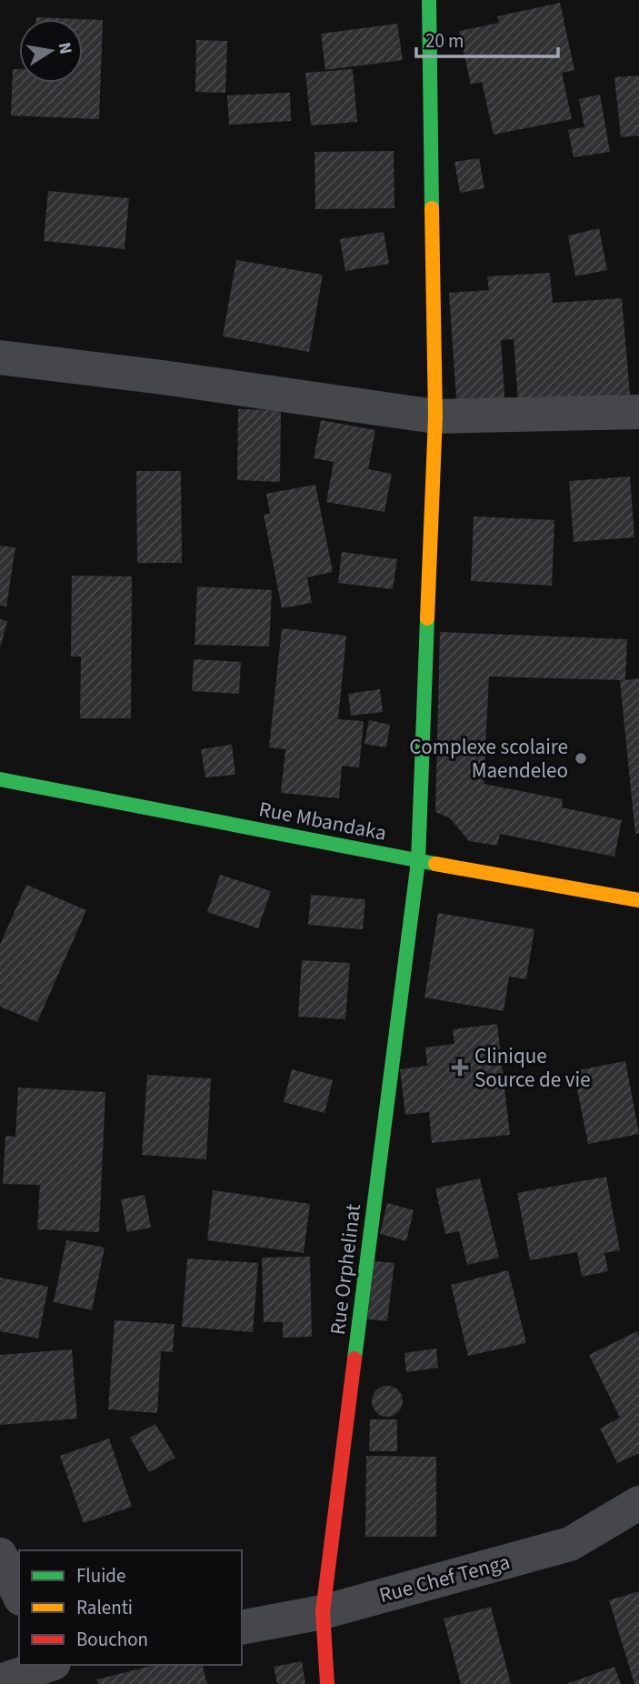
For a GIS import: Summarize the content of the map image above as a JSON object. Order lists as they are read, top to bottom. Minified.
{"streets":{"street":["Rue Mbandaka","Rue Orphelinat","Rue Chef Tenga"]},"crossings":[["Rue Mbandaka","Rue Orphelinat"],["Rue Orphelinat","Rue Chef Tenga"]],"places":{"other":["Complexe scolaire Maendeleo"],"health":["Clinique Source de vie"]},"legend":["Fluide","Ralenti","Bouchon"],"scale_bar":"20 m","north":"right"}
